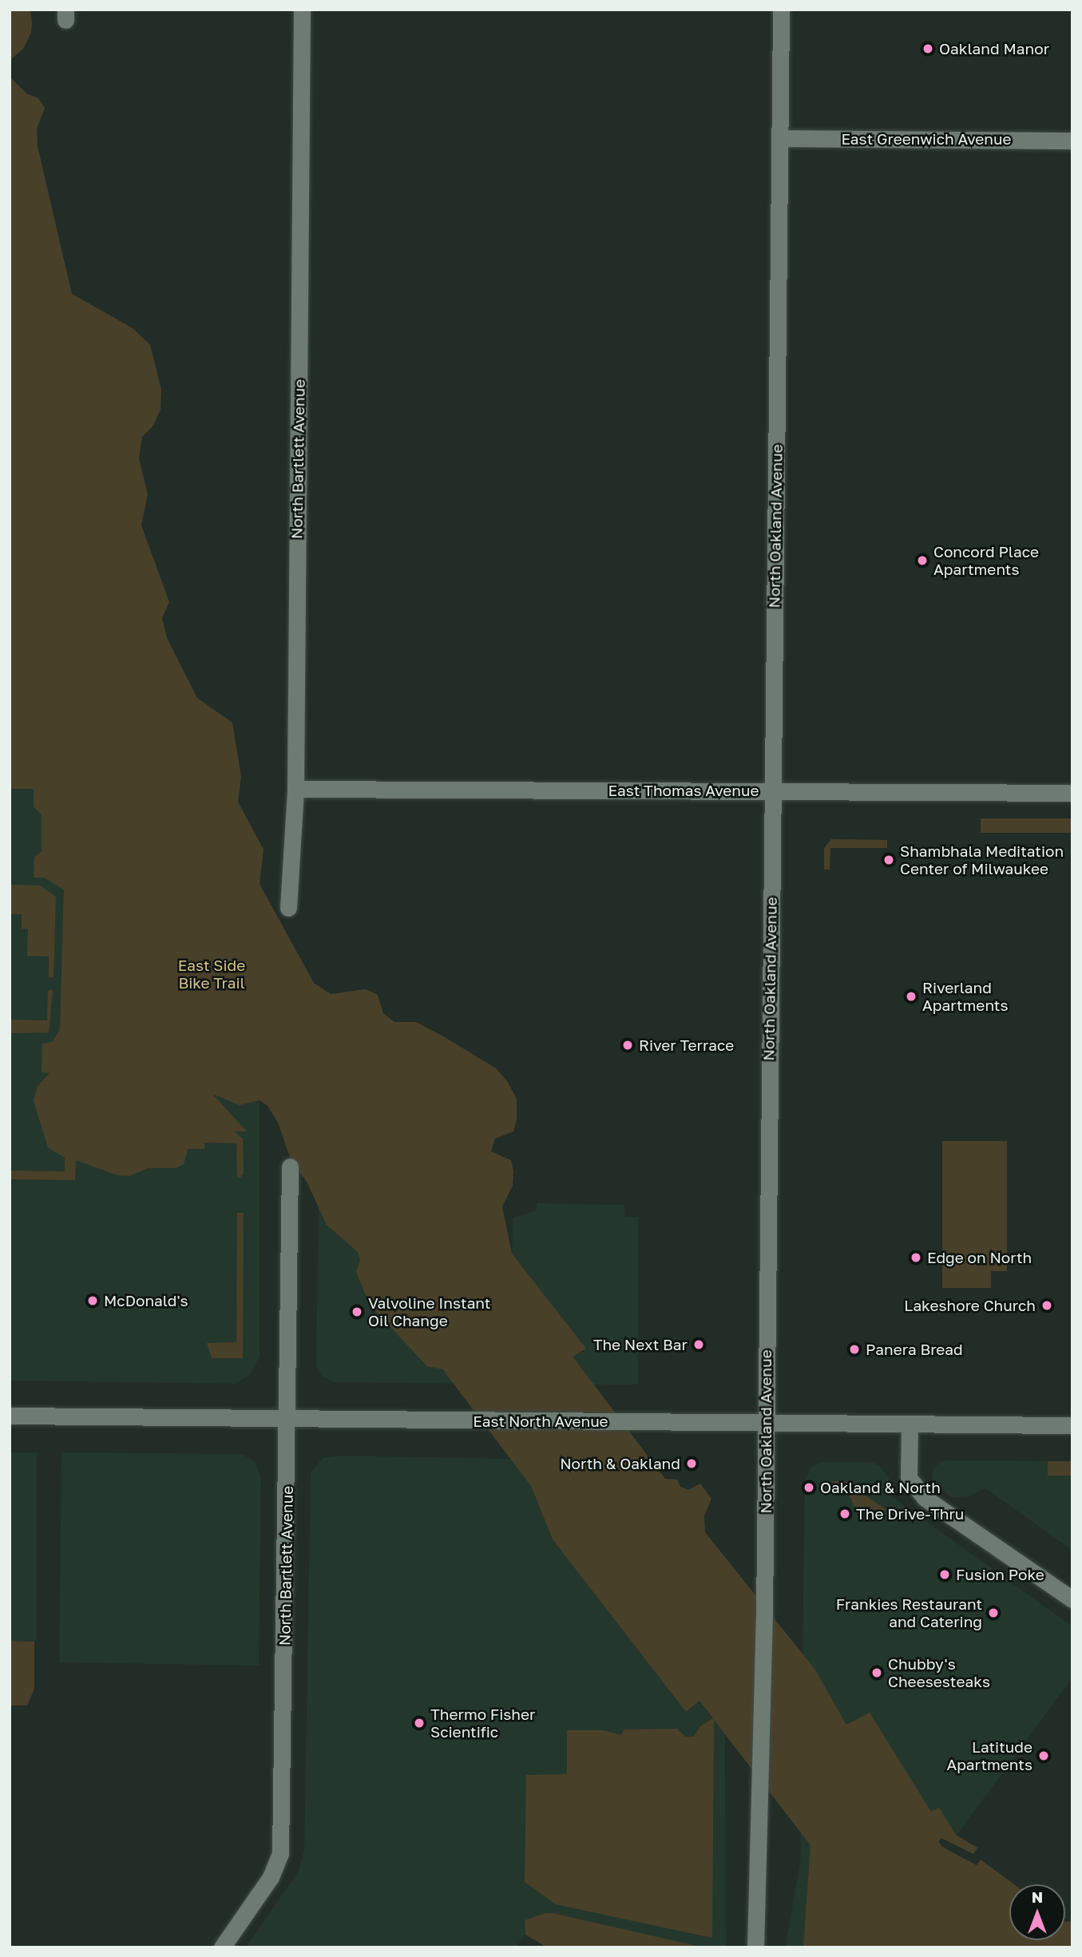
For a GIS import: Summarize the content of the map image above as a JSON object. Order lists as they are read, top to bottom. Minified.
{"streets":{"street":["East Greenwich Avenue","North Bartlett Avenue","North Oakland Avenue","East Thomas Avenue","East North Avenue"]},"crossings":[["East Greenwich Avenue","North Oakland Avenue"],["North Bartlett Avenue","East Thomas Avenue"],["North Bartlett Avenue","East North Avenue"],["North Oakland Avenue","East Thomas Avenue"],["North Oakland Avenue","East North Avenue"]],"parks":["East Side Bike Trail"],"places":["Oakland Manor","Concord Place Apartments","Shambhala Meditation Center of Milwaukee","Riverland Apartments","River Terrace","Edge on North","McDonald's","Lakeshore Church","Valvoline Instant Oil Change","The Next Bar","Panera Bread","North & Oakland","Oakland & North","The Drive-Thru","Fusion Poke","Frankies Restaurant and Catering","Chubby's Cheesesteaks","Thermo Fisher Scientific","Latitude Apartments"],"north":"top"}
